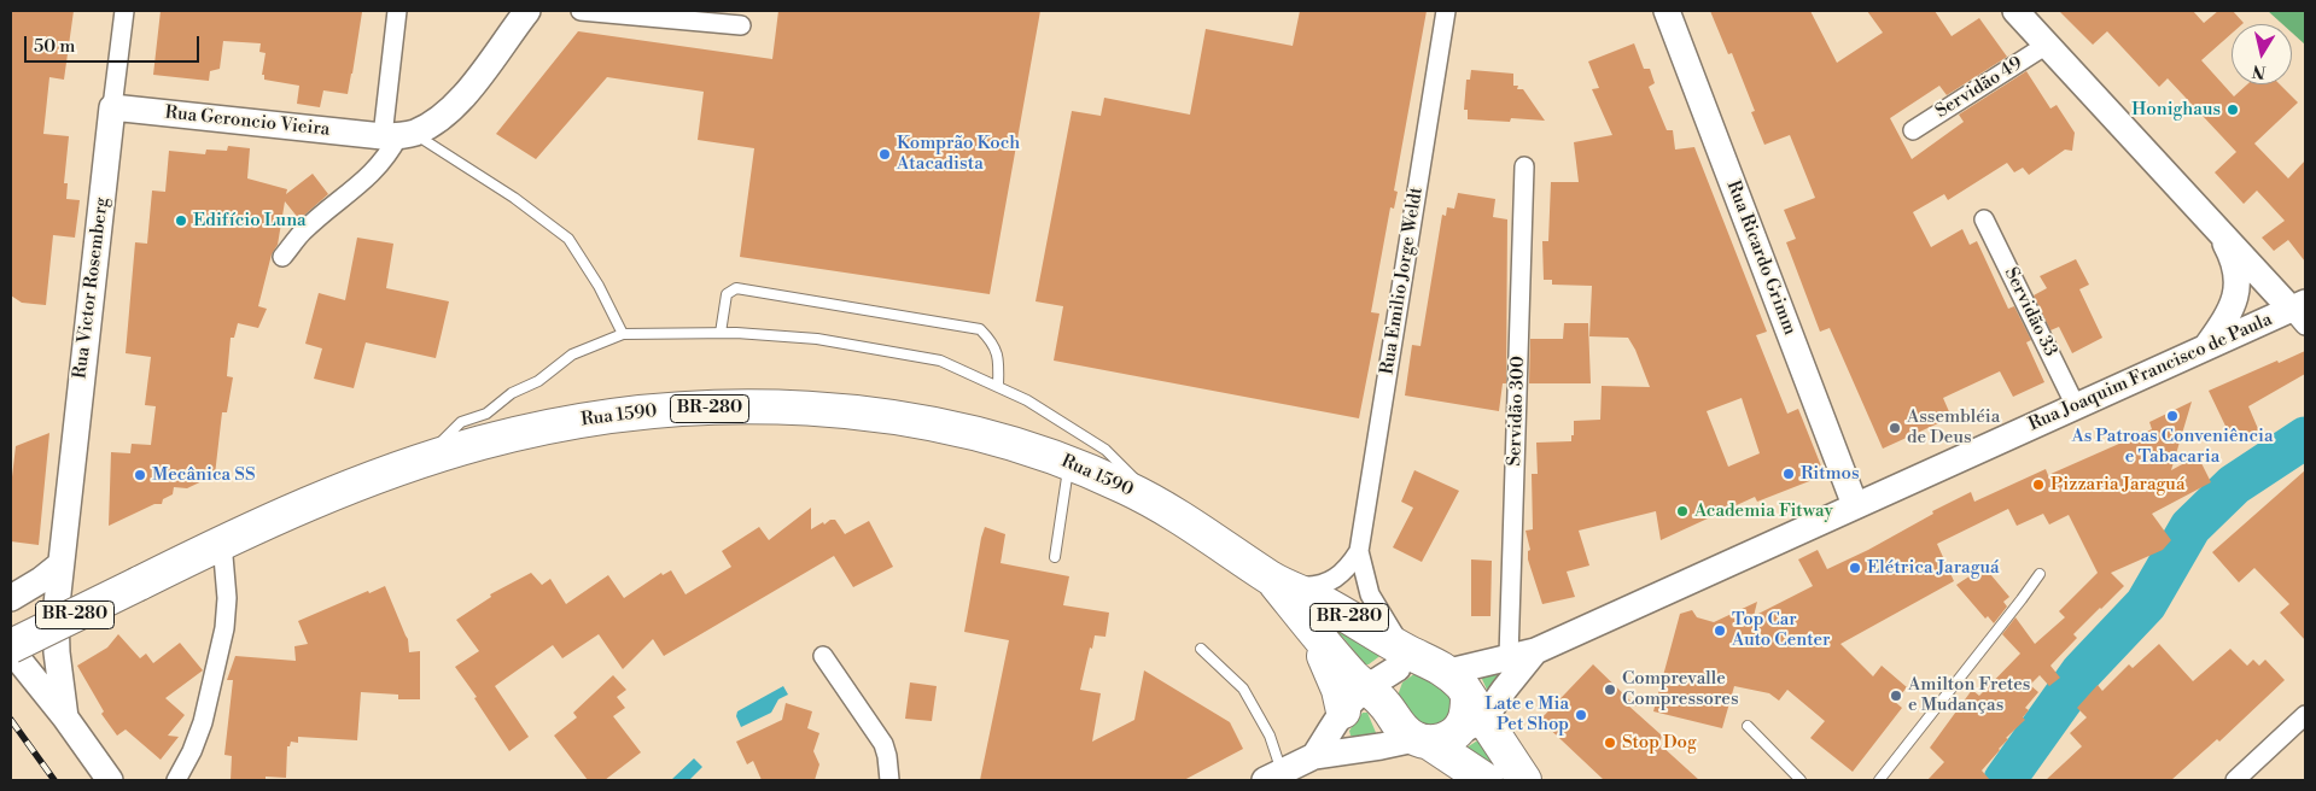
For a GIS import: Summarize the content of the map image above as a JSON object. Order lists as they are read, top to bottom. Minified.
{"streets":{"highway":["BR-280","Rua 1590"],"main road":["Rua Geroncio Vieira","Rua Ricardo Grimm","Rua Victor Rosemberg","Rua Joaquim Francisco de Paula"],"street":["Servidão 49","Rua Emilio Jorge Weldt","Servidão 33","Servidão 300"]},"crossings":[["Rua Geroncio Vieira","Rua Victor Rosemberg"],["Rua Ricardo Grimm","Rua Joaquim Francisco de Paula"],["Rua Emilio Jorge Weldt","Rua Joaquim Francisco de Paula"],["Rua Emilio Jorge Weldt","BR-280"],["Rua Emilio Jorge Weldt","Rua 1590"],["Servidão 33","Rua Joaquim Francisco de Paula"],["Rua Joaquim Francisco de Paula","BR-280"],["Rua Joaquim Francisco de Paula","Servidão 300"],["BR-280","Rua 1590"]],"places":["Honighaus","Komprão Koch Atacadista","Edifício Luna","As Patroas Conveniência e Tabacaria","Assembléia de Deus","Ritmos","Mecânica SS","Pizzaria Jaraguá","Academia Fitway","Elétrica Jaraguá","Top Car Auto Center","Comprevalle Compressores","Amilton Fretes e Mudanças","Late e Mia Pet Shop","Stop Dog"],"scale_bar":"50 m","north":"bottom"}
